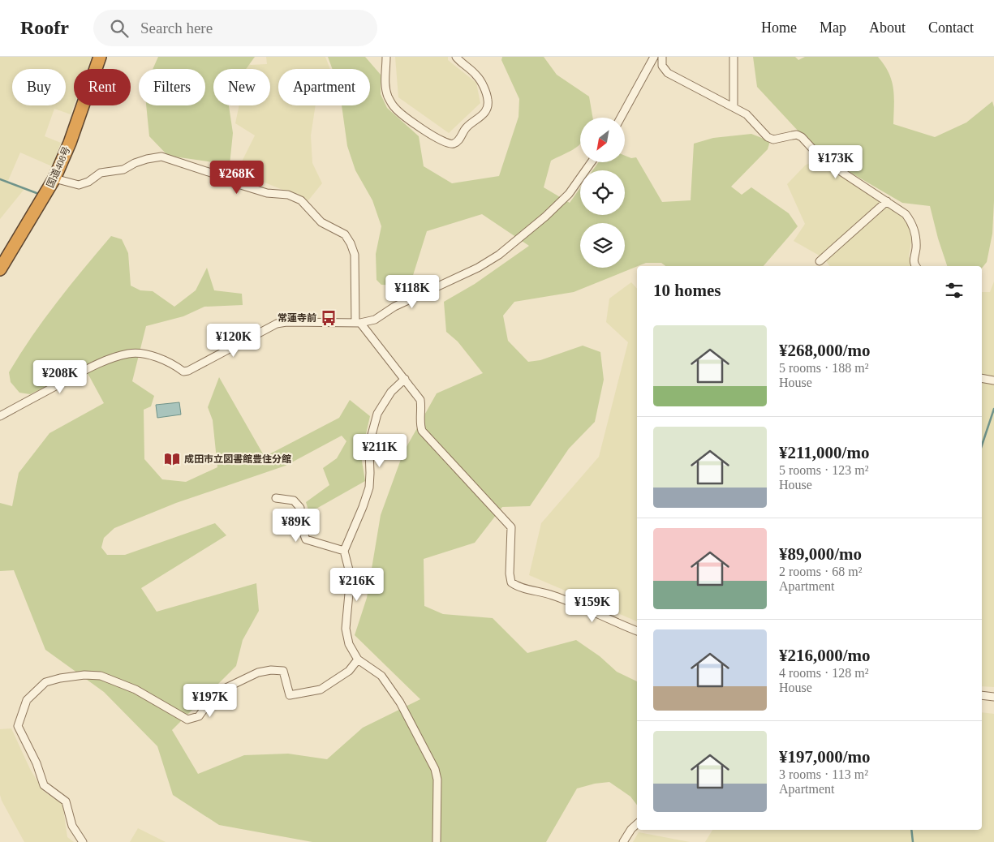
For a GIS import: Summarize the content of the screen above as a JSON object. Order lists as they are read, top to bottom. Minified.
{"streets":{"highway":["国道408号"]},"places":{"bus stop":["常蓮寺前"],"library":["成田市立図書館豊住分館"]},"north":"bottom left","page":{"header":"Roofr","search":"Search here","nav":["Home","Map","About","Contact"],"chip":["Buy","Rent","Filters","New","Apartment"],"price":["¥173K","¥268K","¥118K","¥120K","¥208K","¥211K","¥89K","¥216K","¥159K","¥197K"],"heading":"10 homes","list":[{"name":"¥268,000/mo","note":"5 rooms · 188 m² · House"},{"name":"¥211,000/mo","note":"5 rooms · 123 m² · House"},{"name":"¥89,000/mo","note":"2 rooms · 68 m² · Apartment"},{"name":"¥216,000/mo","note":"4 rooms · 128 m² · House"},{"name":"¥197,000/mo","note":"3 rooms · 113 m² · Apartment"}]}}
